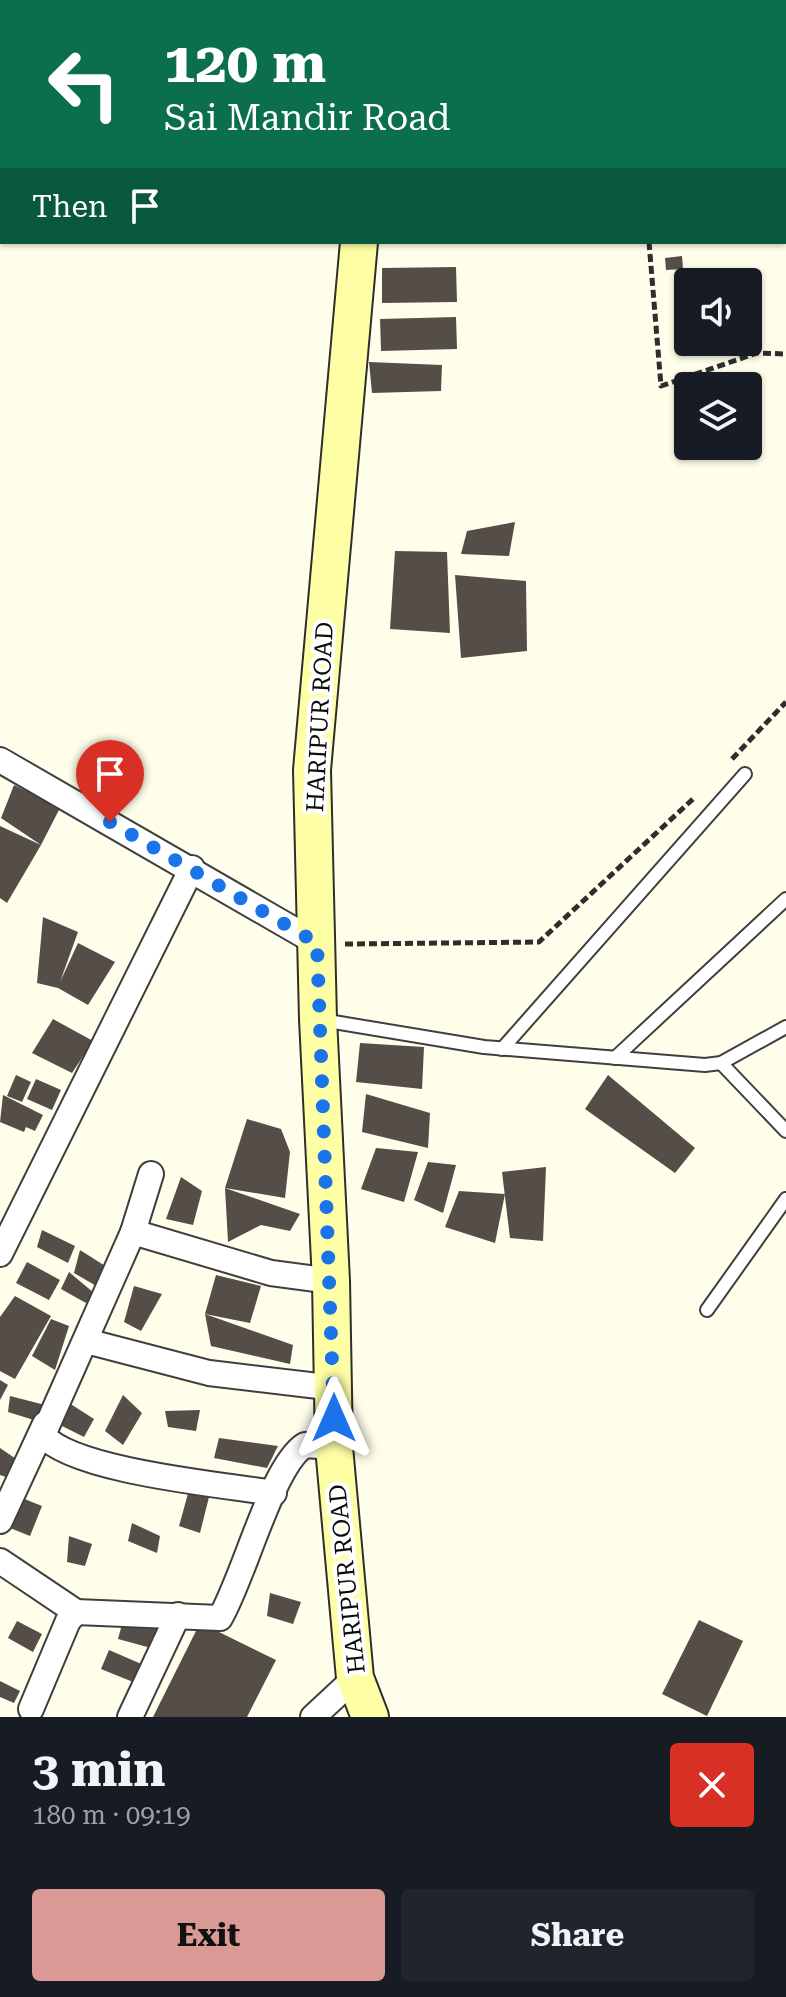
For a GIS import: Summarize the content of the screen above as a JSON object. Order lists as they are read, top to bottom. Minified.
{"streets":{"street":["HARIPUR ROAD"]},"page":{"turn":["120 m","Sai Mandir Road"],"then":"Then","heading":["3 min","180 m · 09:19"],"buttons":["Exit","Share"]}}
